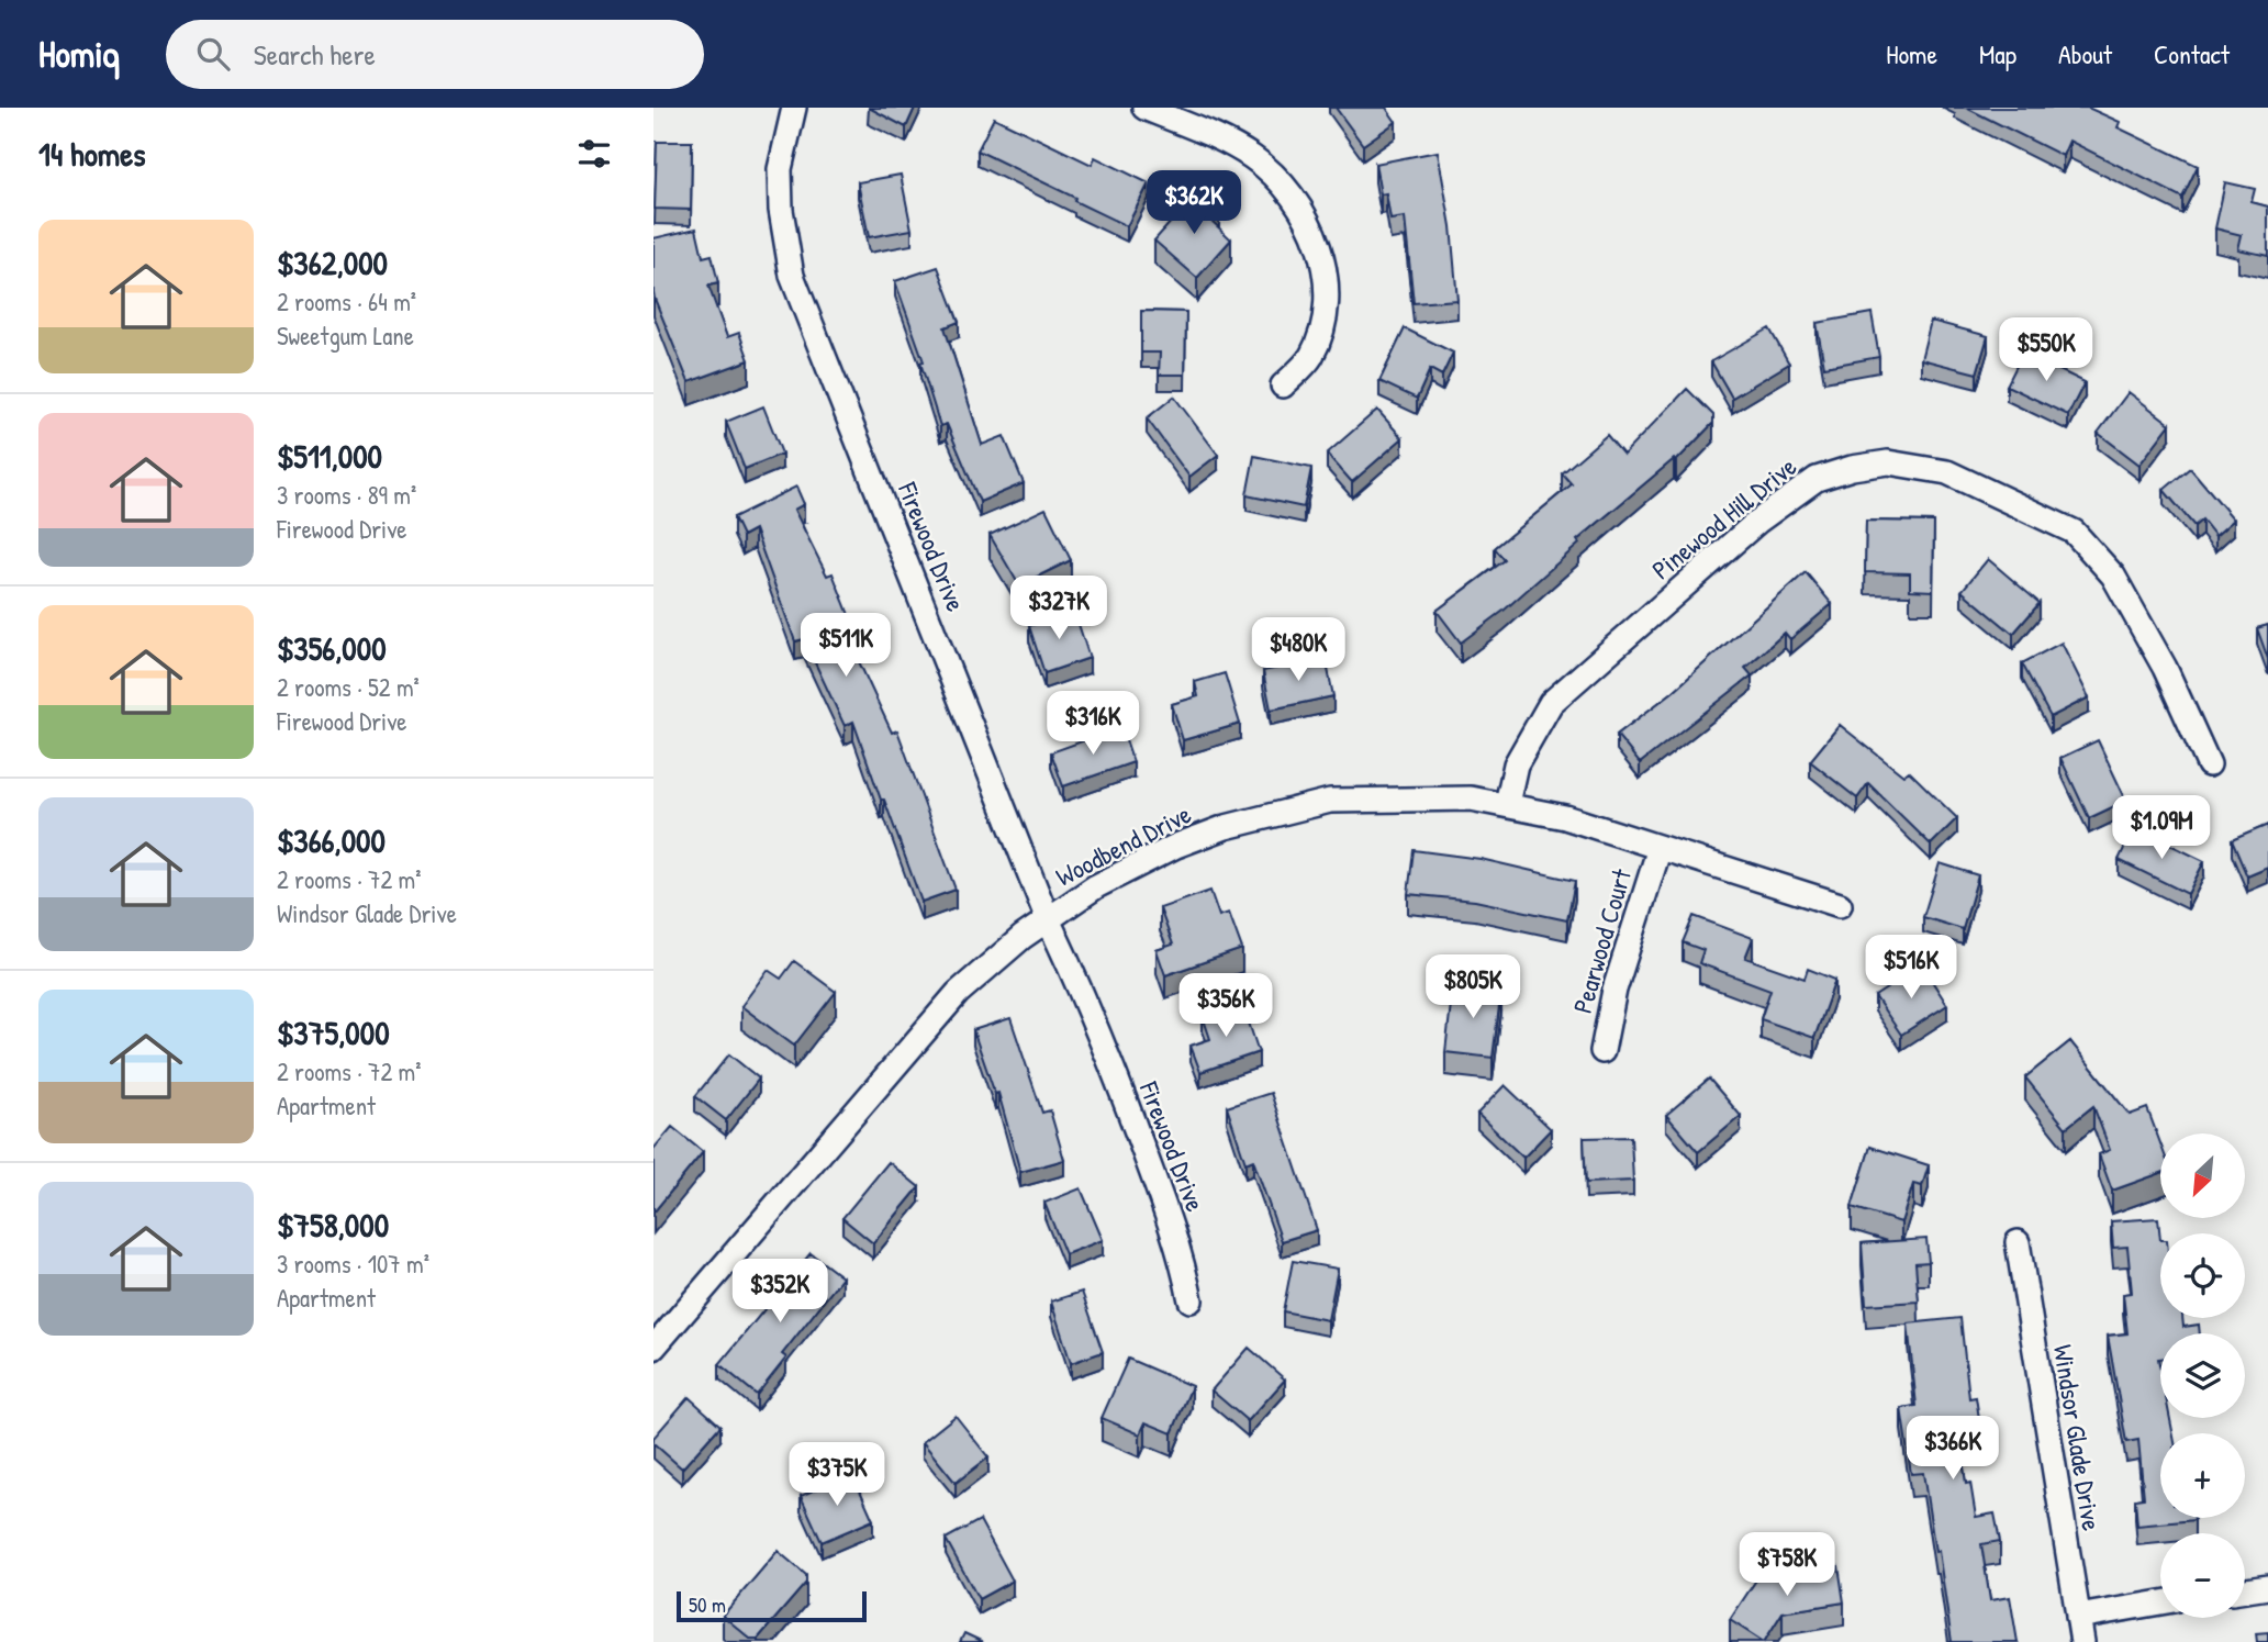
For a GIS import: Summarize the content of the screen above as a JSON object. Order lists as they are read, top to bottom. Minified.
{"streets":{"street":["Pinewood Hill Drive","Firewood Drive","Woodbend Drive","Pearwood Court","Windsor Glade Drive"]},"crossings":[["Pinewood Hill Drive","Woodbend Drive"],["Firewood Drive","Woodbend Drive"],["Woodbend Drive","Pearwood Court"]],"scale_bar":"50 m","north":"bottom left","page":{"header":"Homiq","search":"Search here","nav":["Home","Map","About","Contact"],"heading":"14 homes","price":["$362K","$550K","$327K","$511K","$480K","$316K","$1.09M","$516K","$805K","$356K","$352K","$366K","$375K","$758K"],"list":[{"name":"$362,000","note":"2 rooms · 64 m² · Sweetgum Lane"},{"name":"$511,000","note":"3 rooms · 89 m² · Firewood Drive"},{"name":"$356,000","note":"2 rooms · 52 m² · Firewood Drive"},{"name":"$366,000","note":"2 rooms · 72 m² · Windsor Glade Drive"},{"name":"$375,000","note":"2 rooms · 72 m² · Apartment"},{"name":"$758,000","note":"3 rooms · 107 m² · Apartment"}],"map_buttons":["+","−"],"scale":"50 m"}}
